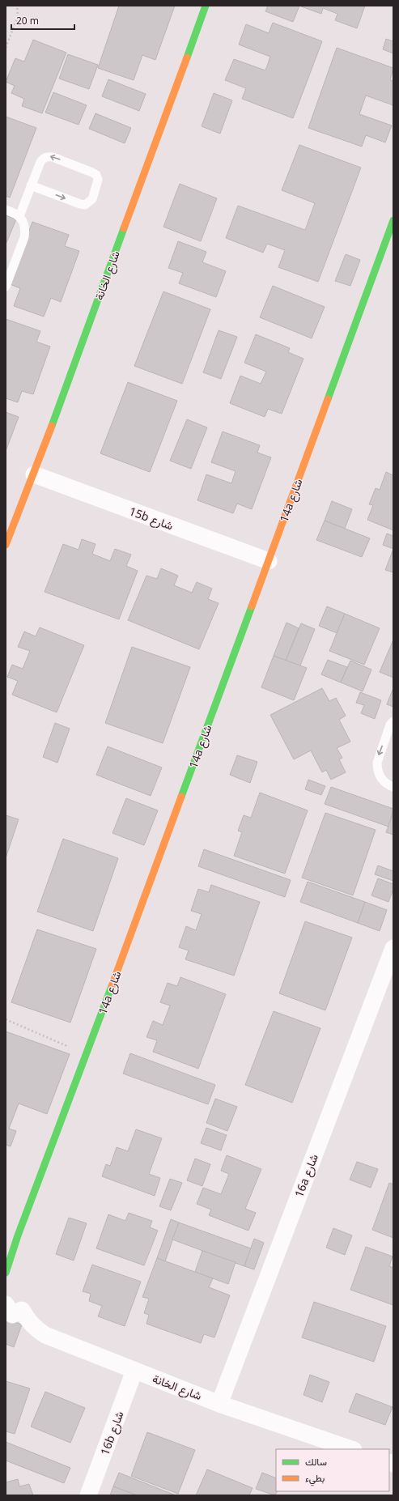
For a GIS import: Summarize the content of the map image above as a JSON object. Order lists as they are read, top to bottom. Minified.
{"streets":{"street":["شارع الخانة","14a شارع","15b شارع","16a شارع","16b شارع"]},"crossings":[["شارع الخانة","15b شارع"],["شارع الخانة","16a شارع"],["شارع الخانة","16b شارع"],["14a شارع","15b شارع"]],"legend":["سالك","بطيء"],"scale_bar":"20 m"}
